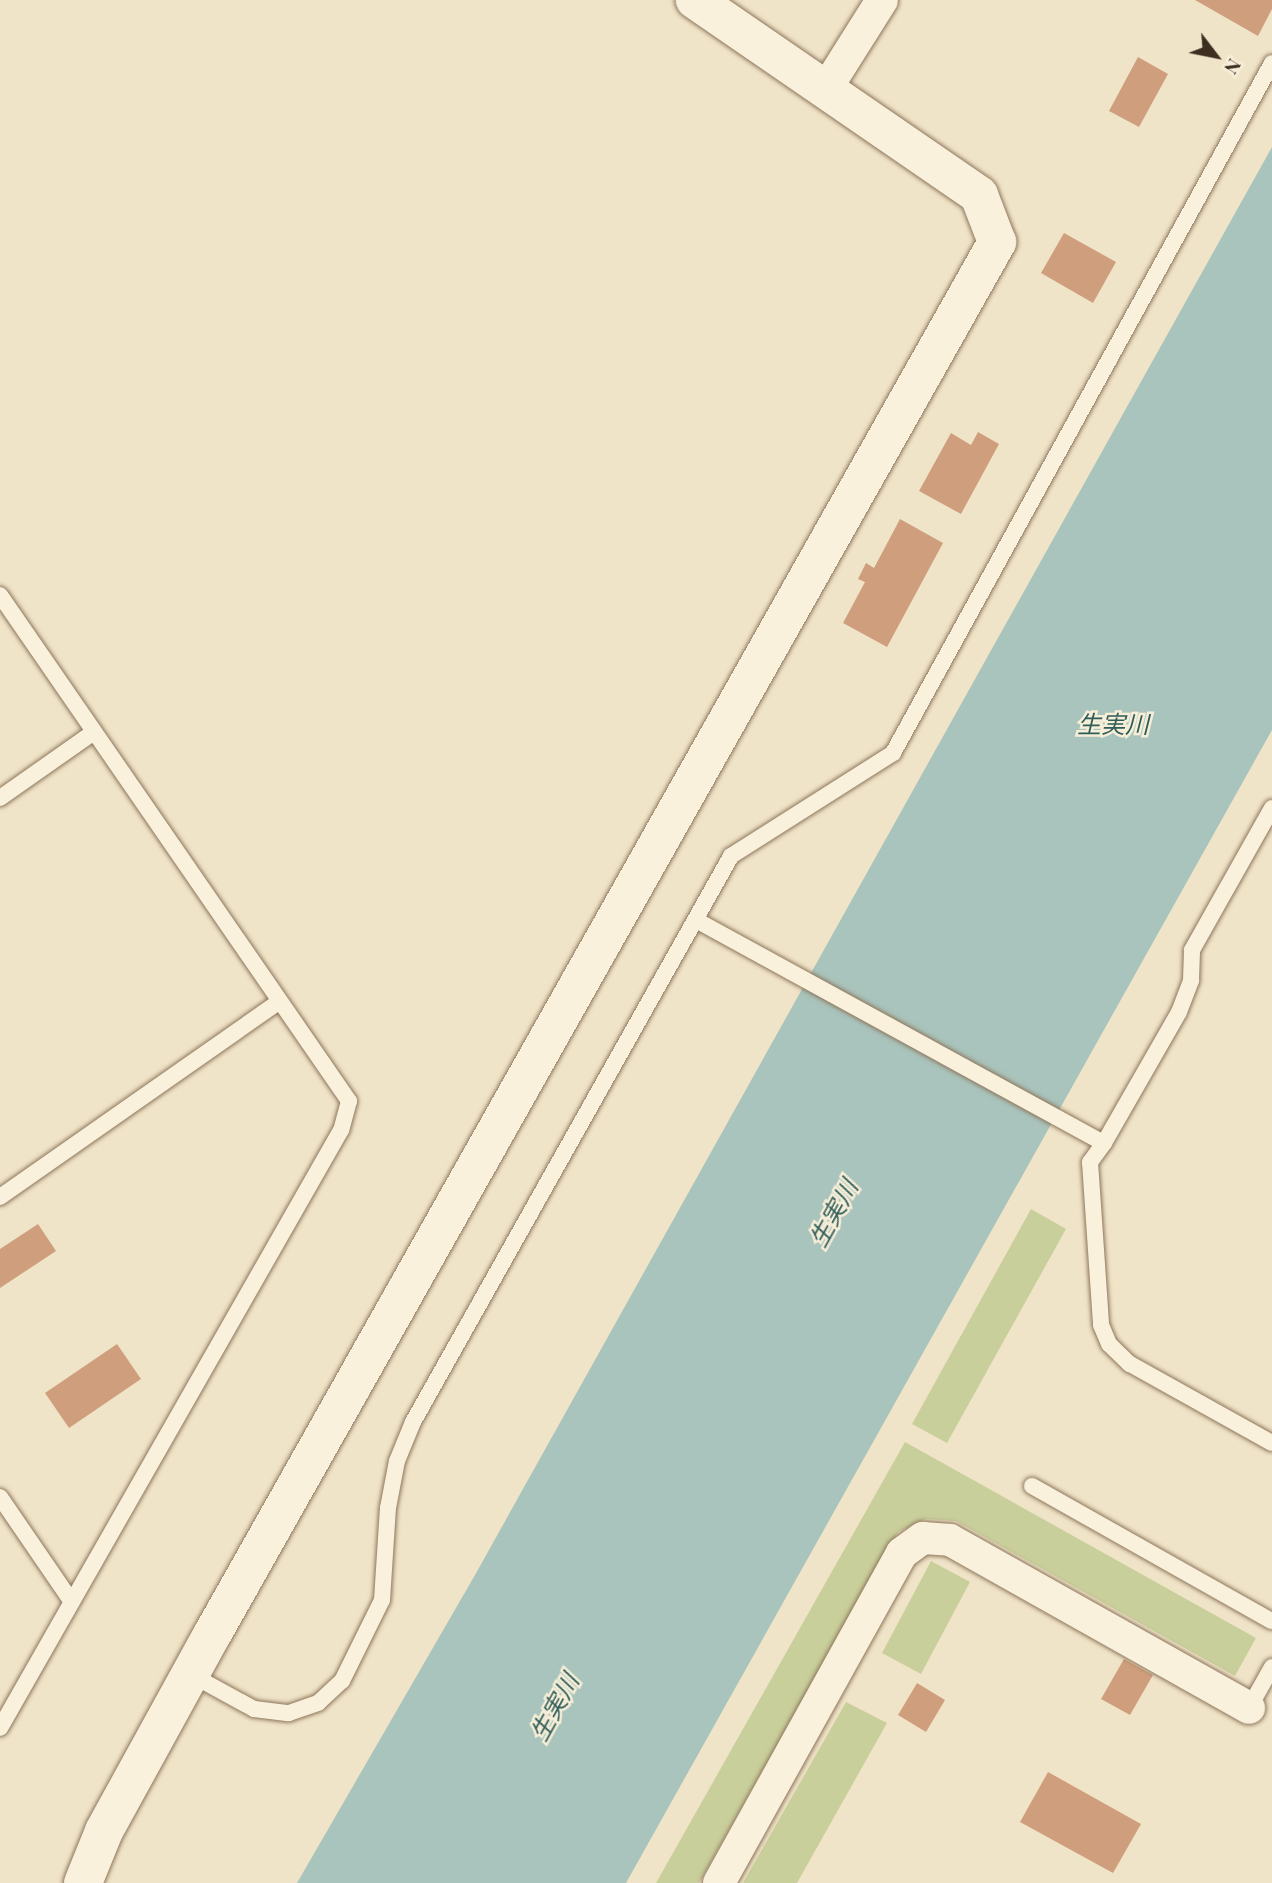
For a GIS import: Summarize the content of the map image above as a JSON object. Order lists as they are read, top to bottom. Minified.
{"water":["生実川"],"north":"bottom right"}
